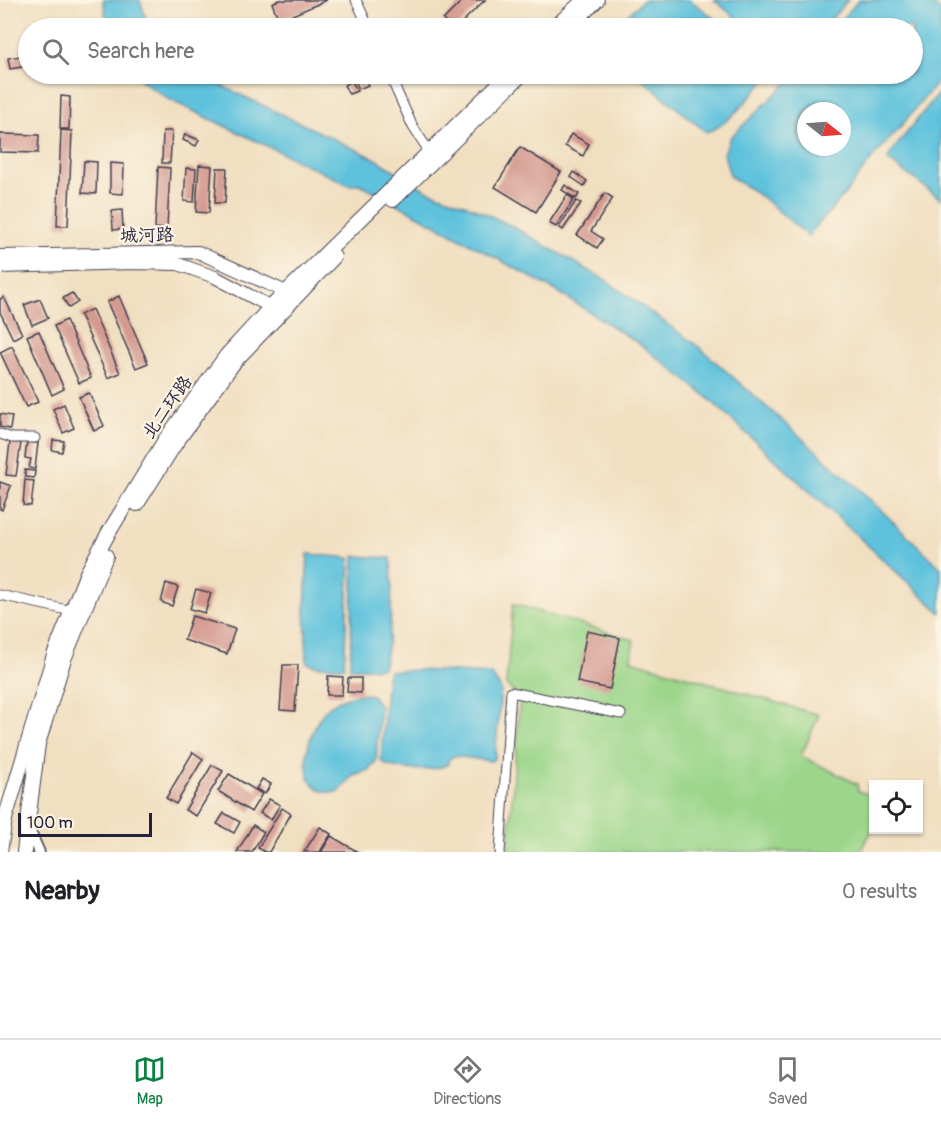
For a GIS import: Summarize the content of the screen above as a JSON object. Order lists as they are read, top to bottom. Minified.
{"streets":{"main road":["城河路","北二环路"]},"crossings":[["城河路","北二环路"]],"scale_bar":"100 m","north":"right","page":{"search":"Search here","scale":"100 m","heading":["Nearby","0 results"],"nav":["Map","Directions","Saved"]}}
